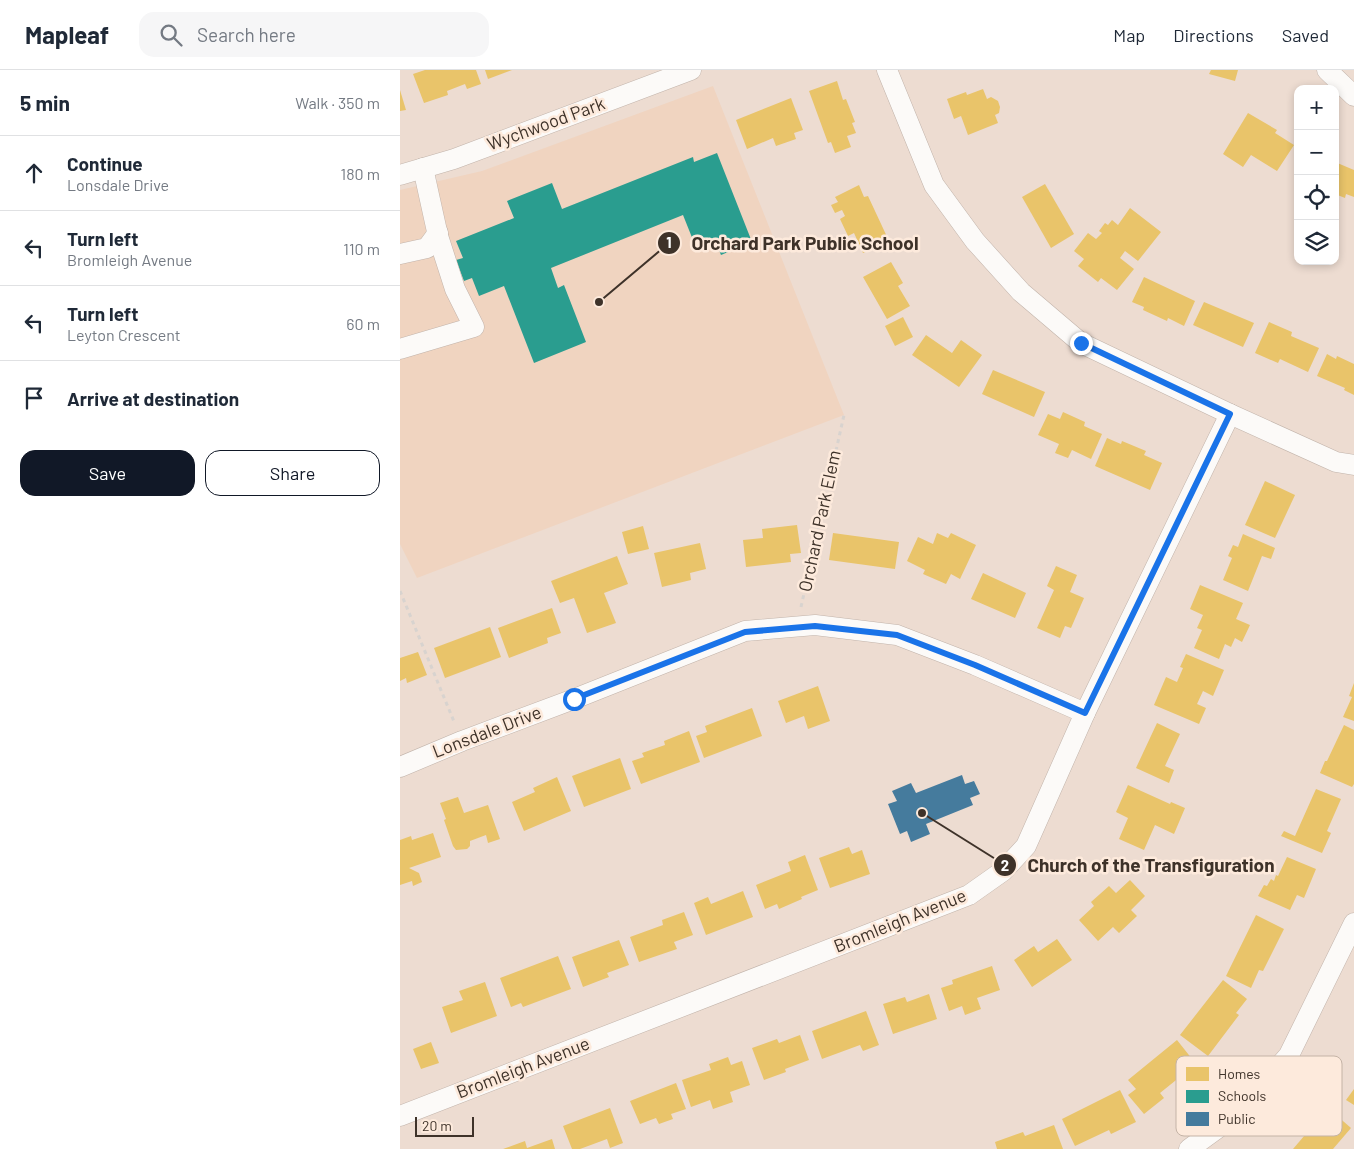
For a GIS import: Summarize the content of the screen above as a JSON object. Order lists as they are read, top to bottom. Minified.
{"streets":{"street":["Wychwood Park","Lonsdale Drive","Bromleigh Avenue"],"path":["Orchard Park Elem"]},"crossings":[["Orchard Park Elem","Lonsdale Drive"],["Lonsdale Drive","Bromleigh Avenue"]],"places":["Orchard Park Public School","Church of the Transfiguration"],"legend":["Homes","Schools","Public"],"scale_bar":"20 m","page":{"header":"Mapleaf","search":"Search here","nav":["Map","Directions","Saved"],"heading":["5 min","Walk · 350 m"],"map_buttons":["+","−"],"list":[["Continue","Lonsdale Drive","180 m"],["Turn left","Bromleigh Avenue","110 m"],["Turn left","Leyton Crescent","60 m"],"Arrive at destination"],"buttons":["Save","Share"],"scale":"20 m"}}
